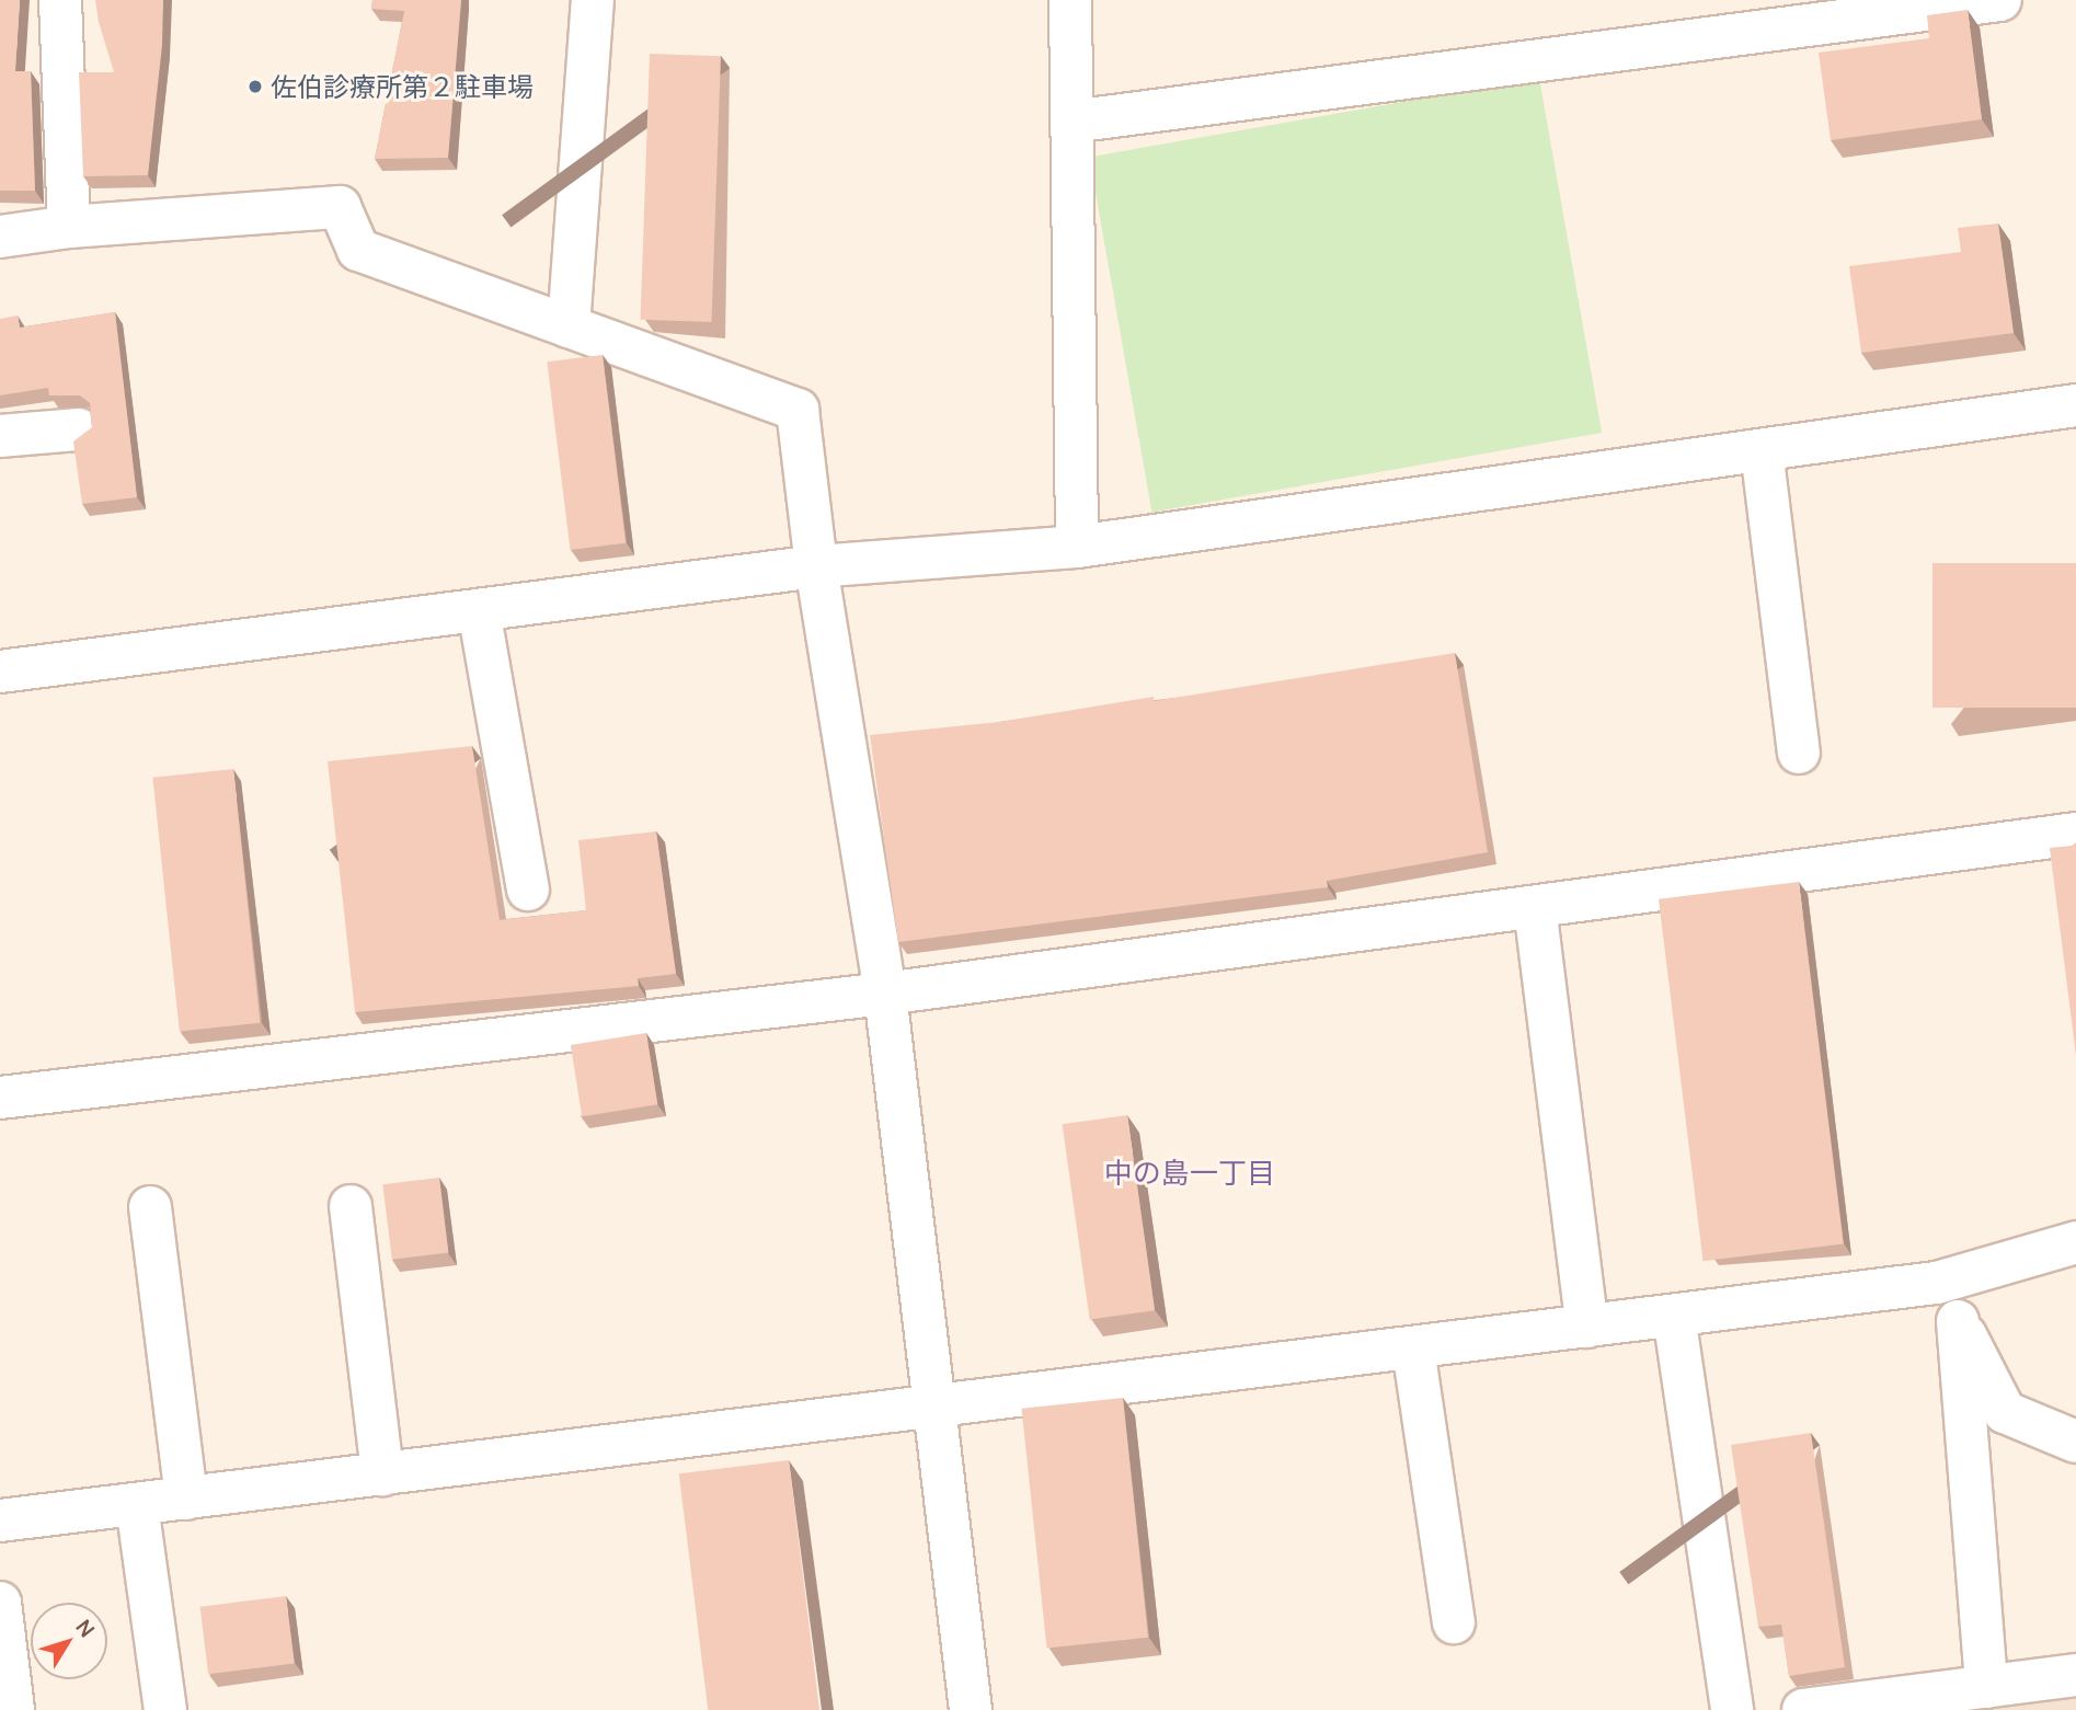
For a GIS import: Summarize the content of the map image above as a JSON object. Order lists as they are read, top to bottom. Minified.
{"districts":["中の島一丁目"],"places":["佐伯診療所第２駐車場"],"north":"top right"}
